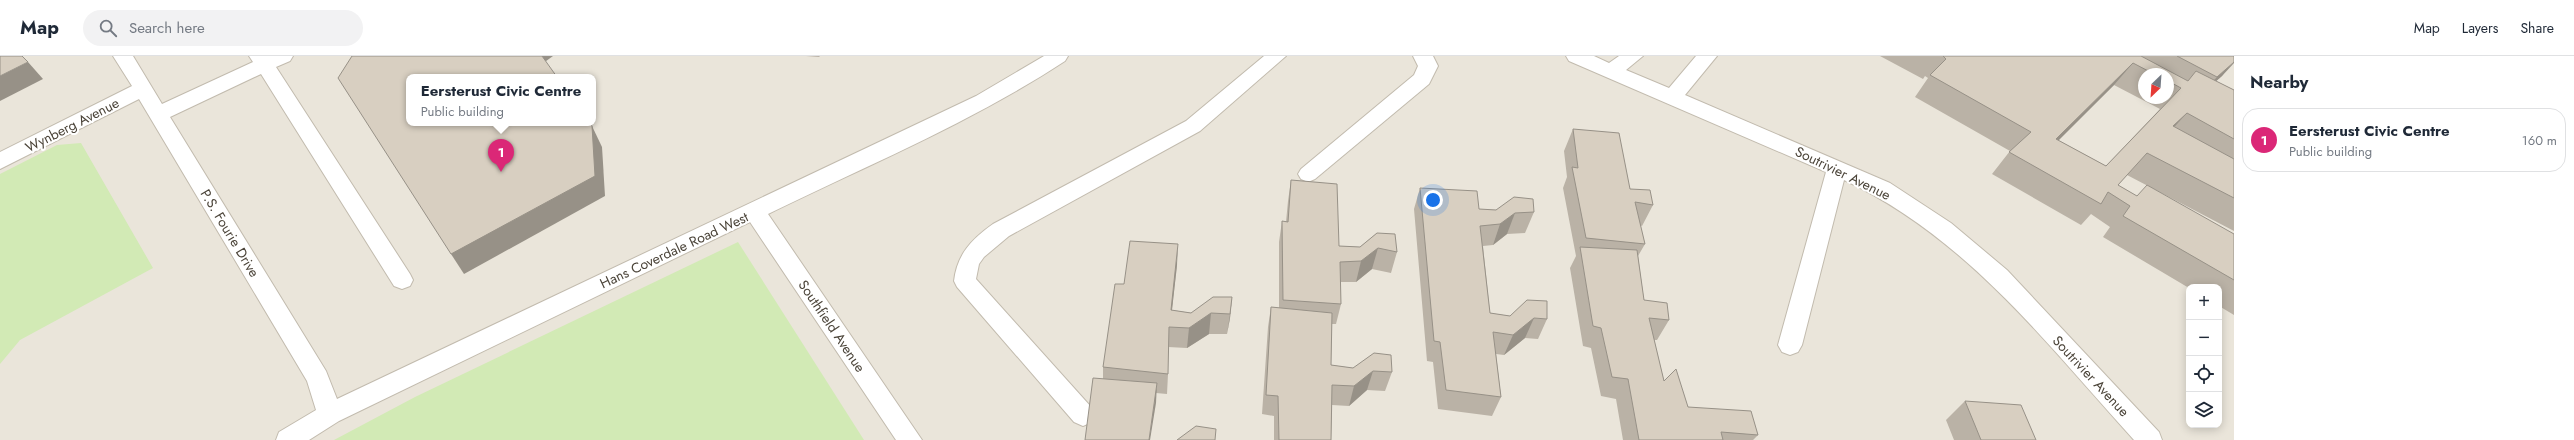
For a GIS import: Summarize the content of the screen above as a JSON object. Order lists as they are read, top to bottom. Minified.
{"streets":{"street":["Wynberg Avenue","Soutrivier Avenue","P.S. Fourie Drive","Hans Coverdale Road West","Southfield Avenue"]},"crossings":[["Wynberg Avenue","P.S. Fourie Drive"],["P.S. Fourie Drive","Hans Coverdale Road West"],["Hans Coverdale Road West","Southfield Avenue"]],"north":"bottom left","page":{"header":"Map","search":"Search here","nav":["Map","Layers","Share"],"heading":"Nearby","popup":["Eersterust Civic Centre","Public building"],"list":[{"mark":"1","name":"Eersterust Civic Centre","note":"Public building","value":"160 m"}],"pins":"1","map_buttons":["+","−"]}}
